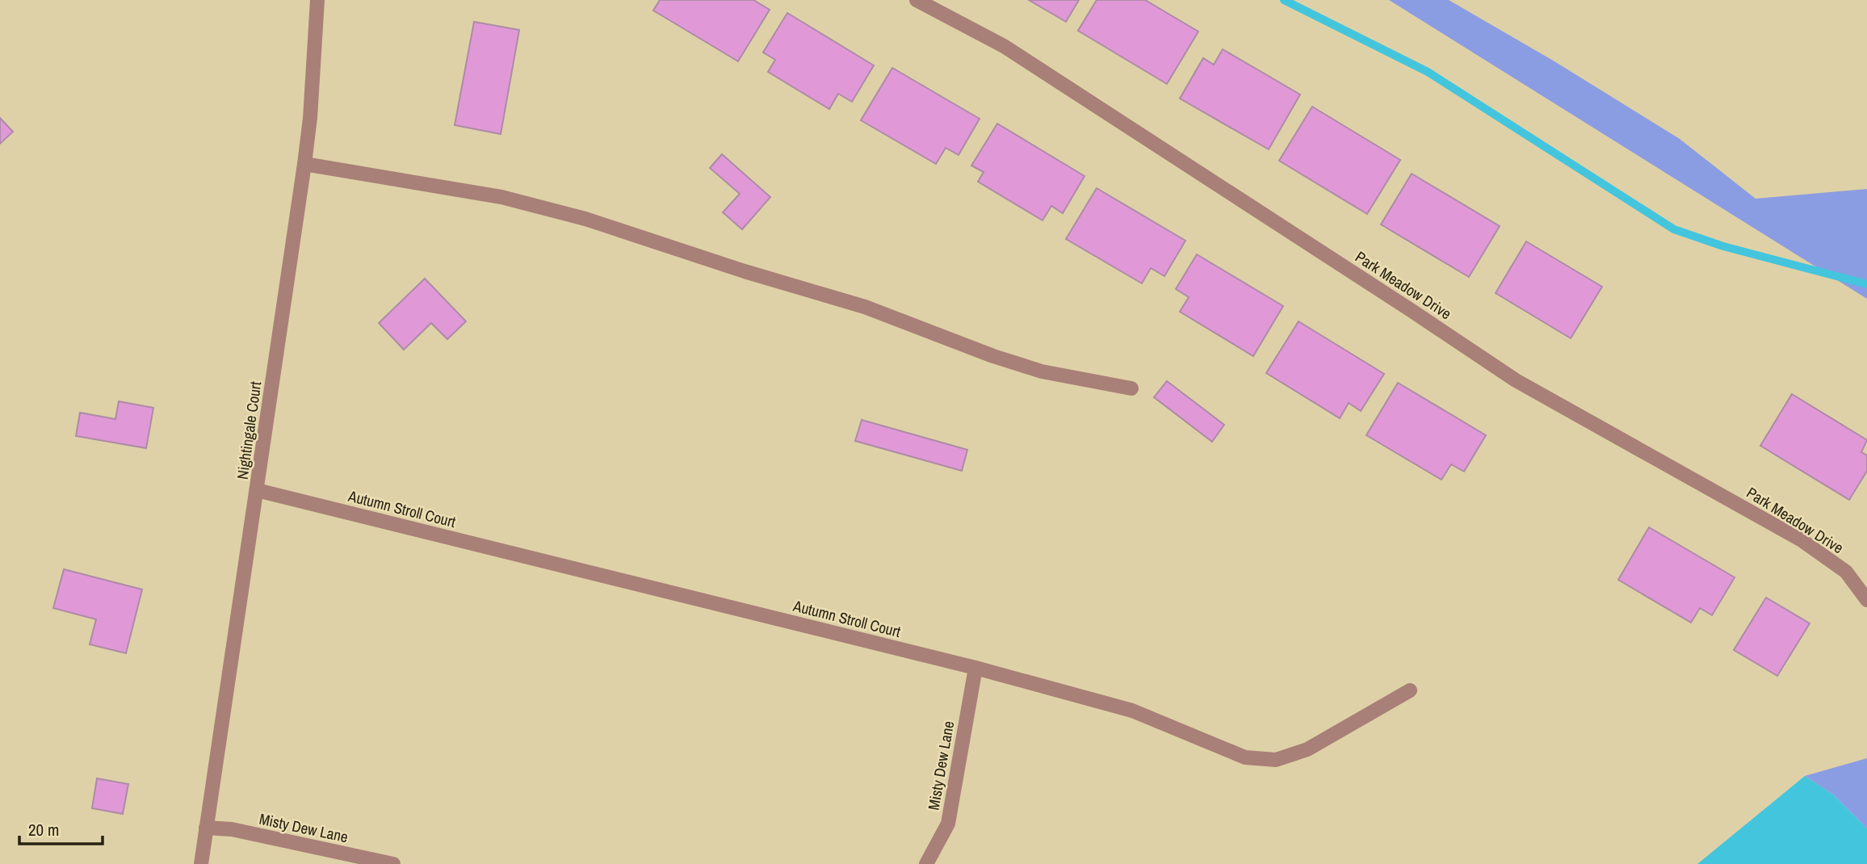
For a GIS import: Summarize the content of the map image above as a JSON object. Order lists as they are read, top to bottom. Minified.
{"streets":{"street":["Park Meadow Drive","Nightingale Court","Autumn Stroll Court","Misty Dew Lane"]},"crossings":[["Nightingale Court","Autumn Stroll Court"],["Nightingale Court","Misty Dew Lane"],["Autumn Stroll Court","Misty Dew Lane"]],"scale_bar":"20 m"}
